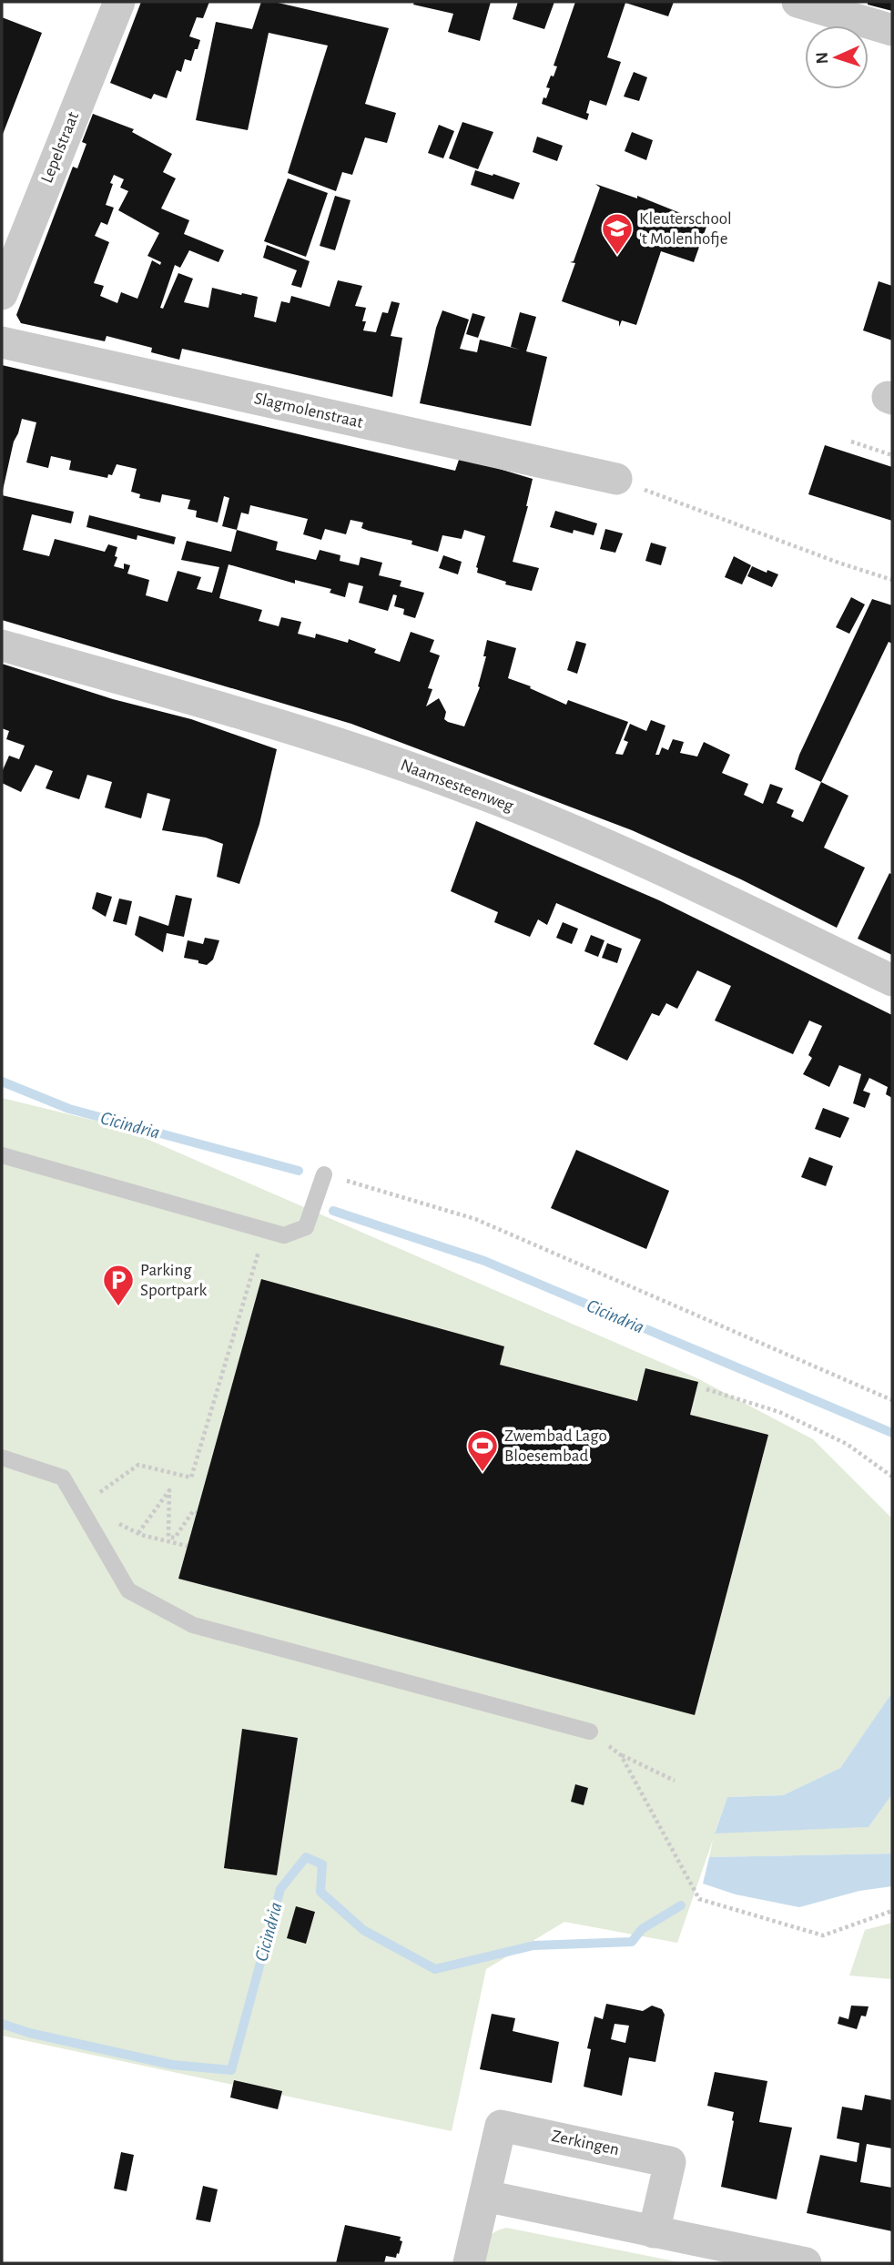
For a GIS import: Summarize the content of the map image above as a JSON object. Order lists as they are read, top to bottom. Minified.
{"streets":{"street":["Lepelstraat","Slagmolenstraat","Naamsesteenweg","Zerkingen"]},"water":["Cicindria"],"places":{"school or university":["Kleuterschool 't Molenhofje"],"parking":["Parking Sportpark"],"sports":["Zwembad Lago Bloesembad"]},"north":"left"}
